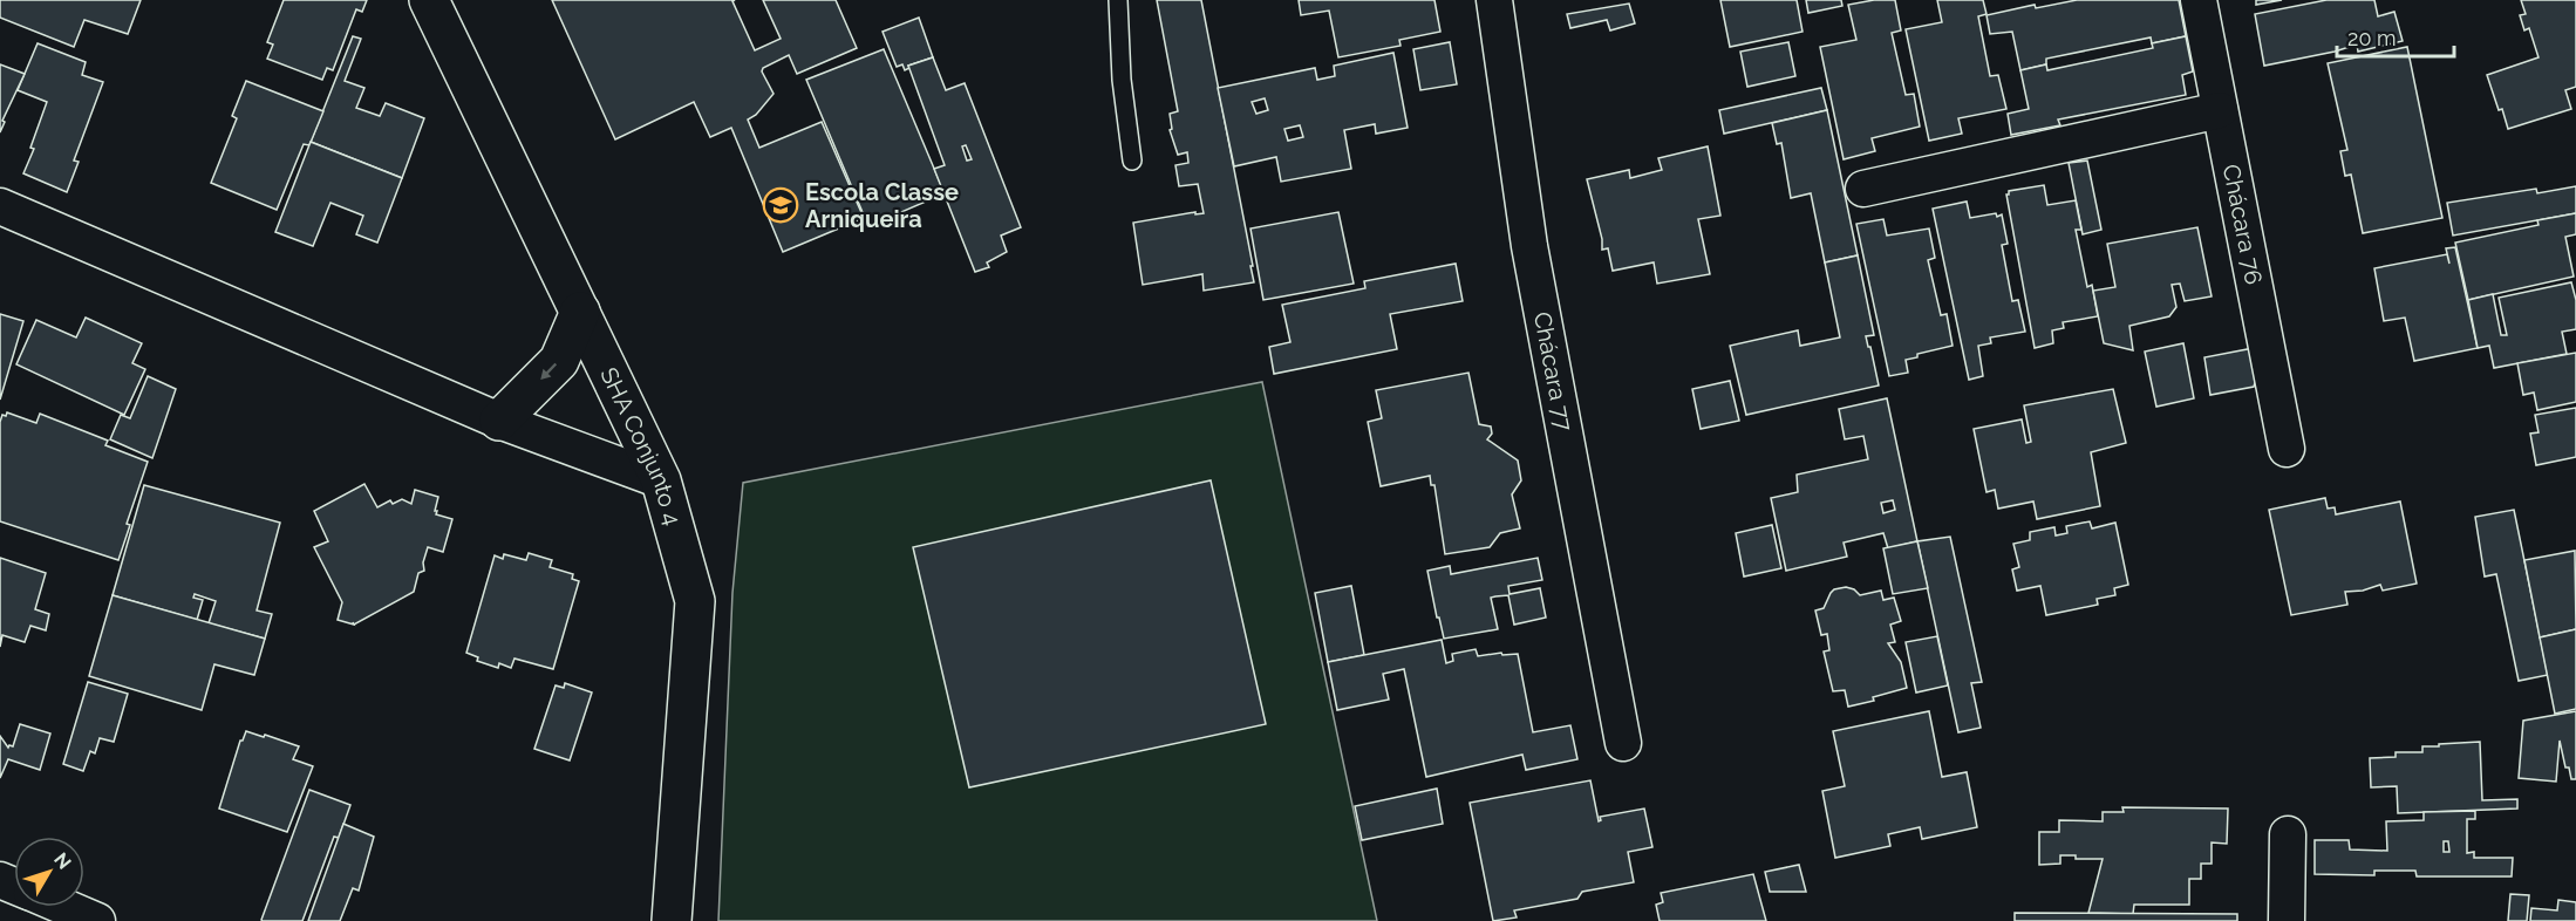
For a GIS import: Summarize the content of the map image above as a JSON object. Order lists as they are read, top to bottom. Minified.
{"streets":{"street":["Chácara 76","Chácara 77","SHA Conjunto 4"]},"places":{"school or university":["Escola Classe Arniqueira"]},"scale_bar":"20 m","north":"top right"}
